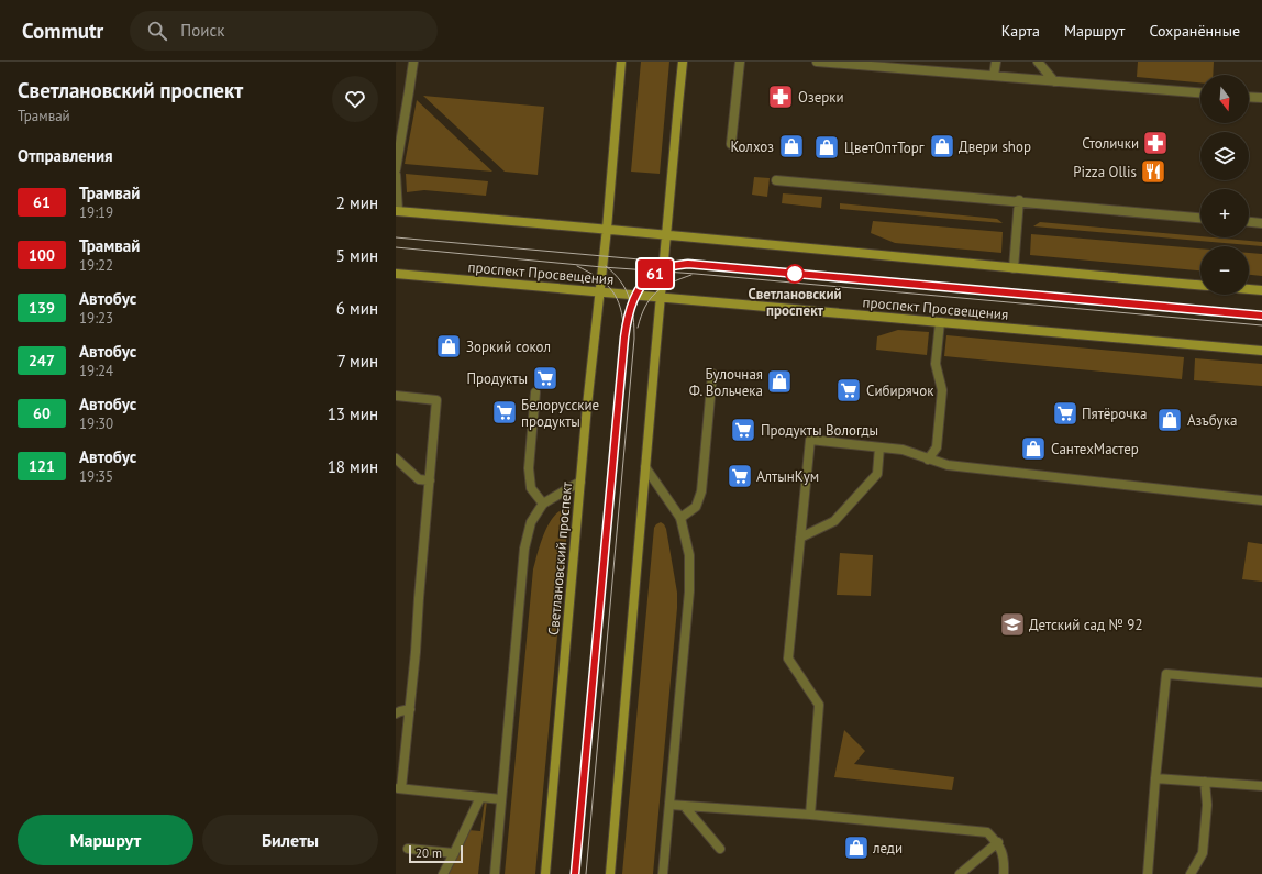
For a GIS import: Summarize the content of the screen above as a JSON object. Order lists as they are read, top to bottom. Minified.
{"streets":{"main road":["проспект Просвещения","Светлановский проспект"]},"crossings":[["проспект Просвещения","Светлановский проспект"]],"places":{"pharmacy":["Озерки","Столички"],"shop":["Колхоз","Двери shop","ЦветОптТорг","Зоркий сокол","Булочная Ф. Вольчека","Азъбука","СантехМастер","леди"],"restaurant":["Pizza Ollis"],"other":["Светлановский проспект"],"supermarket":["Продукты","Сибирячок","Белорусские продукты","Пятёрочка","Продукты Вологды","АлтынКум"],"school or university":["Детский сад № 92"]},"lines":["tram line 61"],"scale_bar":"20 m","north":"bottom","page":{"header":"Commutr","search":"Поиск","nav":["Карта","Маршрут","Сохранённые"],"heading":[["Светлановский проспект","Трамвай"],"Отправления"],"on_map":"61","map_buttons":["+","−"],"list":[{"mark":"61","name":"Трамвай","note":"19:19","value":"2 мин"},{"mark":"100","name":"Трамвай","note":"19:22","value":"5 мин"},{"mark":"139","name":"Автобус","note":"19:23","value":"6 мин"},{"mark":"247","name":"Автобус","note":"19:24","value":"7 мин"},{"mark":"60","name":"Автобус","note":"19:30","value":"13 мин"},{"mark":"121","name":"Автобус","note":"19:35","value":"18 мин"}],"buttons":["Маршрут","Билеты"],"scale":"20 m"}}
